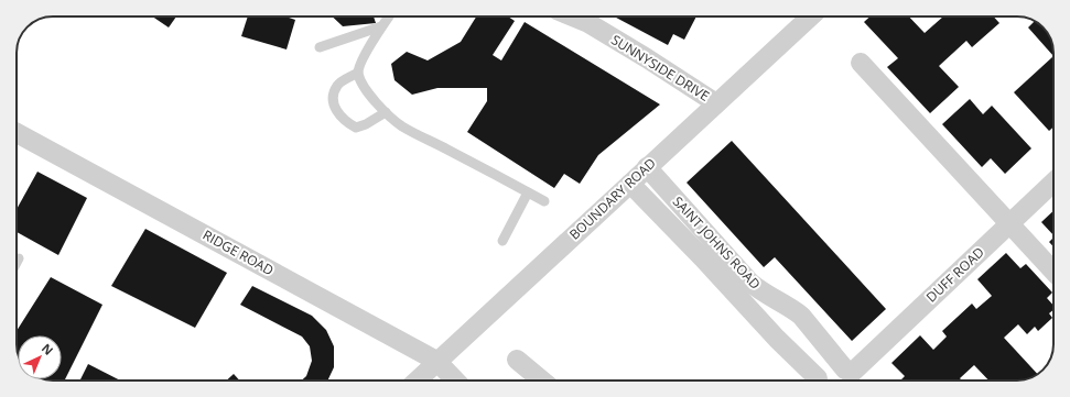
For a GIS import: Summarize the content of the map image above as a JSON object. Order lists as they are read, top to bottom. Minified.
{"streets":{"street":["SUNNYSIDE DRIVE","BOUNDARY ROAD","SAINT JOHNS ROAD","RIDGE ROAD","DUFF ROAD"]},"crossings":[["SUNNYSIDE DRIVE","BOUNDARY ROAD"],["BOUNDARY ROAD","SAINT JOHNS ROAD"],["BOUNDARY ROAD","RIDGE ROAD"],["SAINT JOHNS ROAD","DUFF ROAD"]],"north":"top right"}
